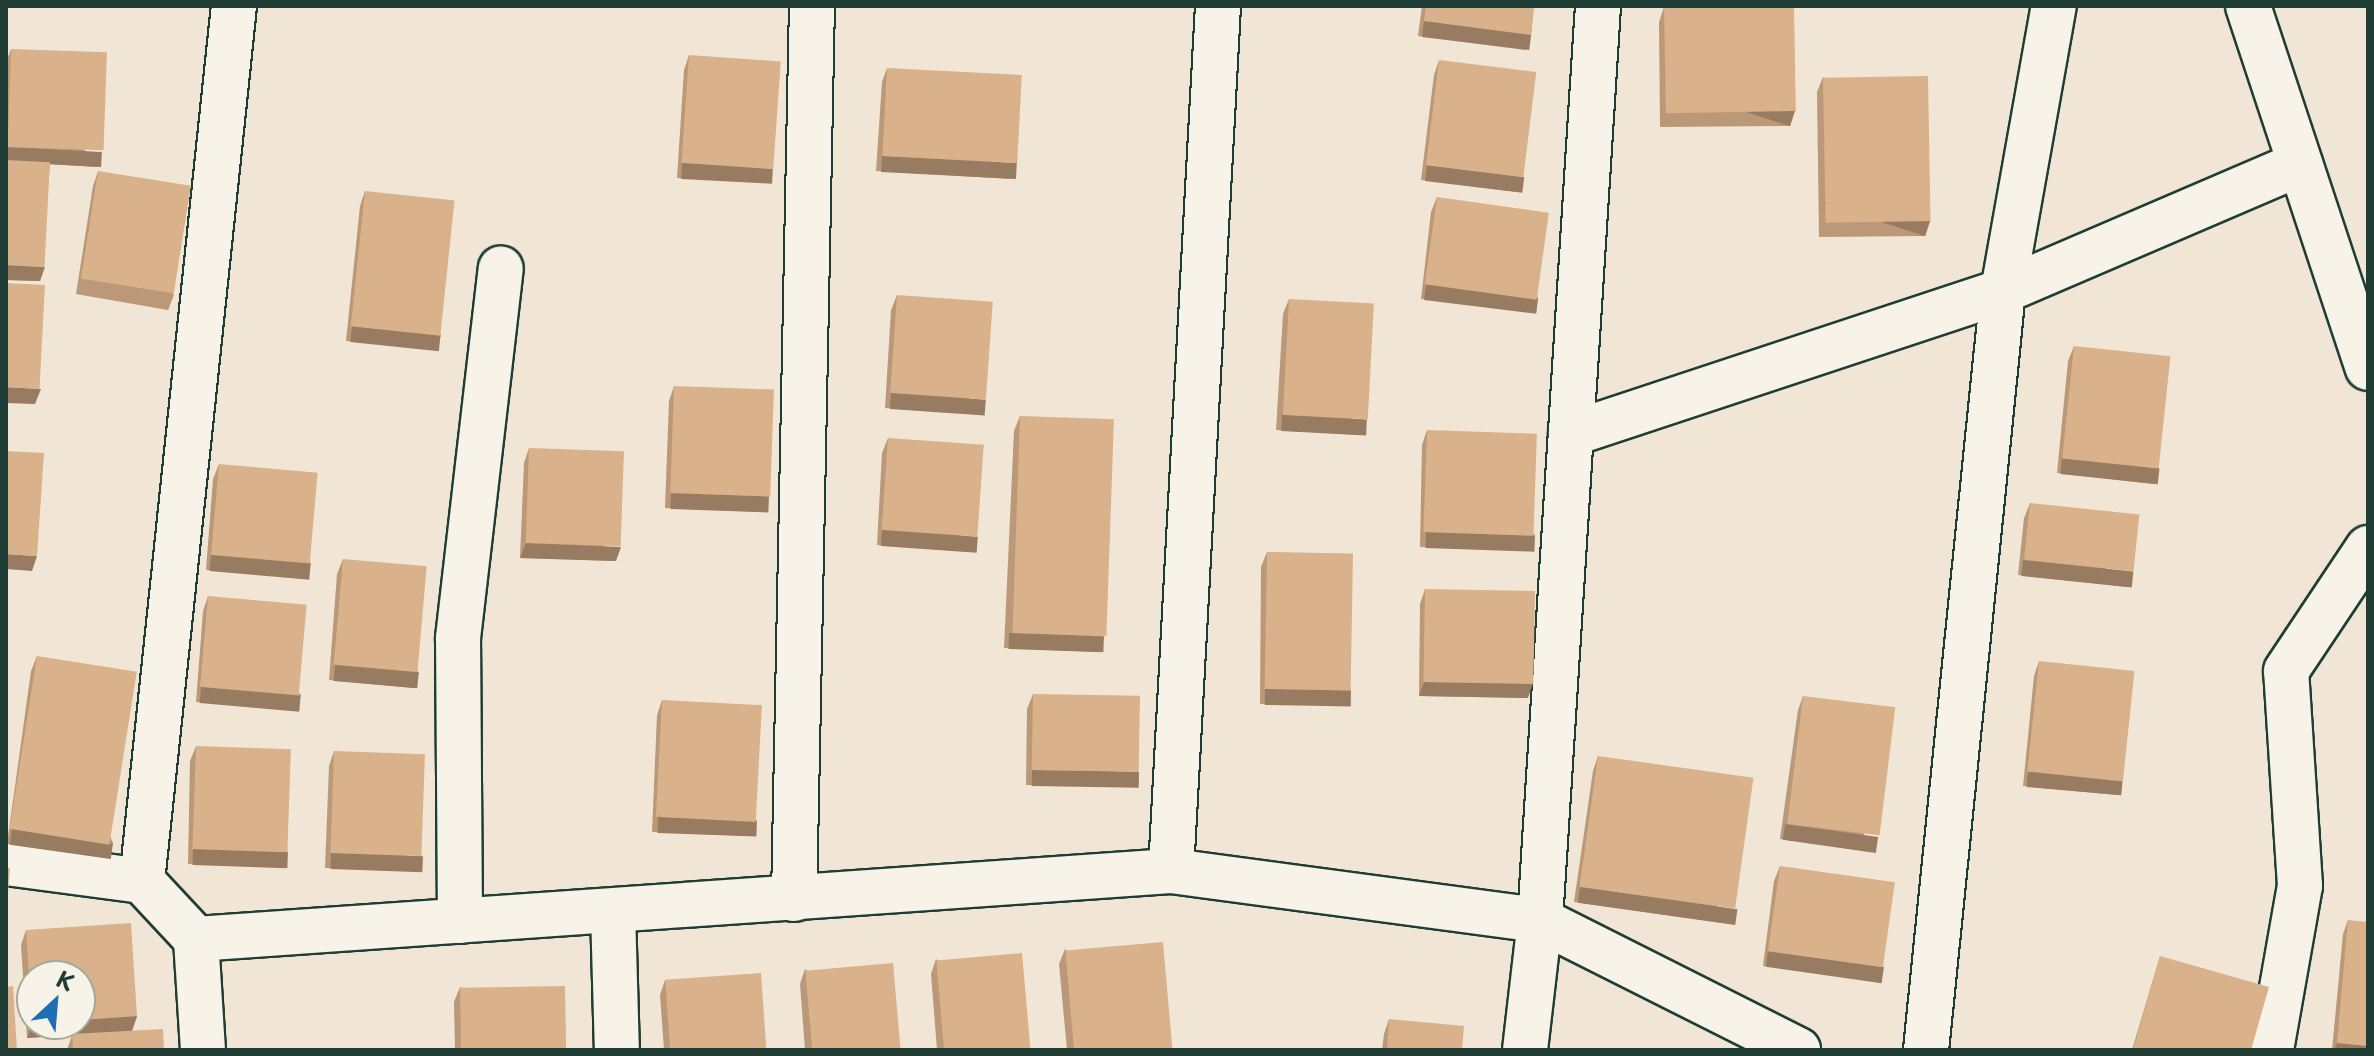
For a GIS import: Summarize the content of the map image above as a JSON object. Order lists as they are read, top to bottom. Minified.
{"north":"top right"}
